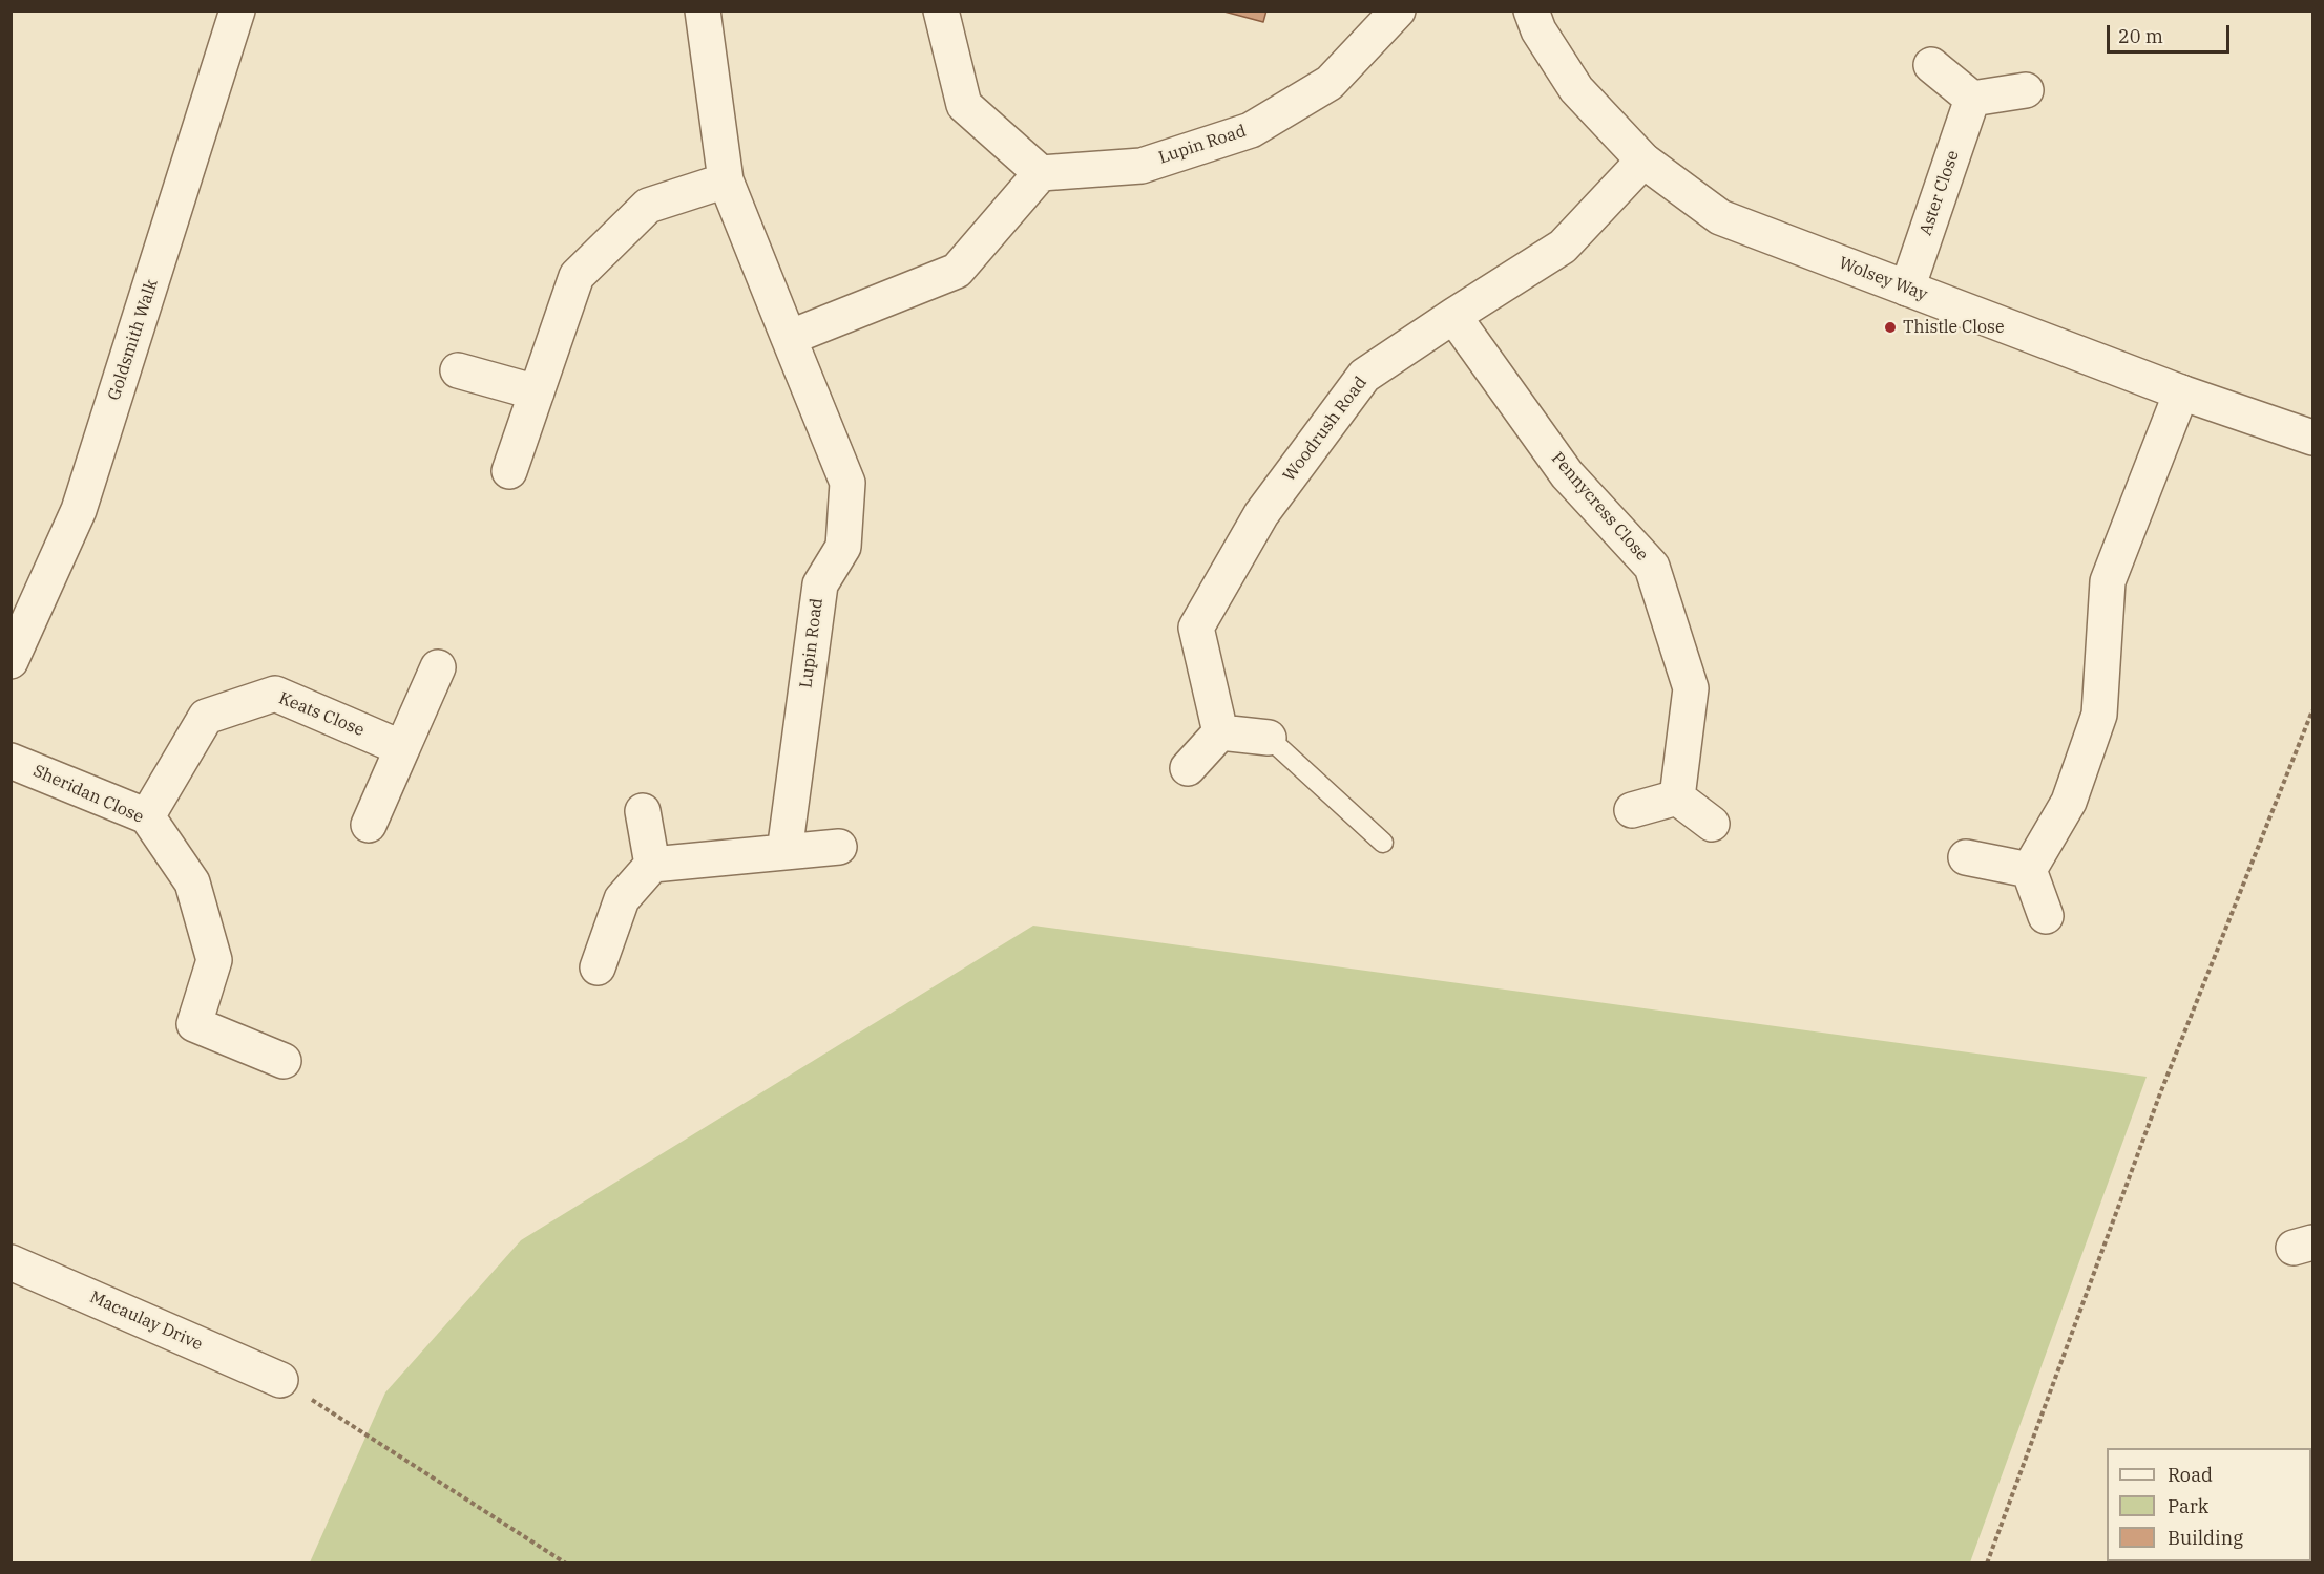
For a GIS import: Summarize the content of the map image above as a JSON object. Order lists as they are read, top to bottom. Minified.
{"streets":{"street":["Lupin Road","Aster Close","Wolsey Way","Goldsmith Walk","Woodrush Road","Pennycress Close","Keats Close","Sheridan Close","Macaulay Drive"]},"crossings":[["Aster Close","Wolsey Way"],["Wolsey Way","Woodrush Road"],["Woodrush Road","Pennycress Close"],["Keats Close","Sheridan Close"]],"places":["Thistle Close"],"legend":["Road","Park","Building"],"scale_bar":"20 m"}
